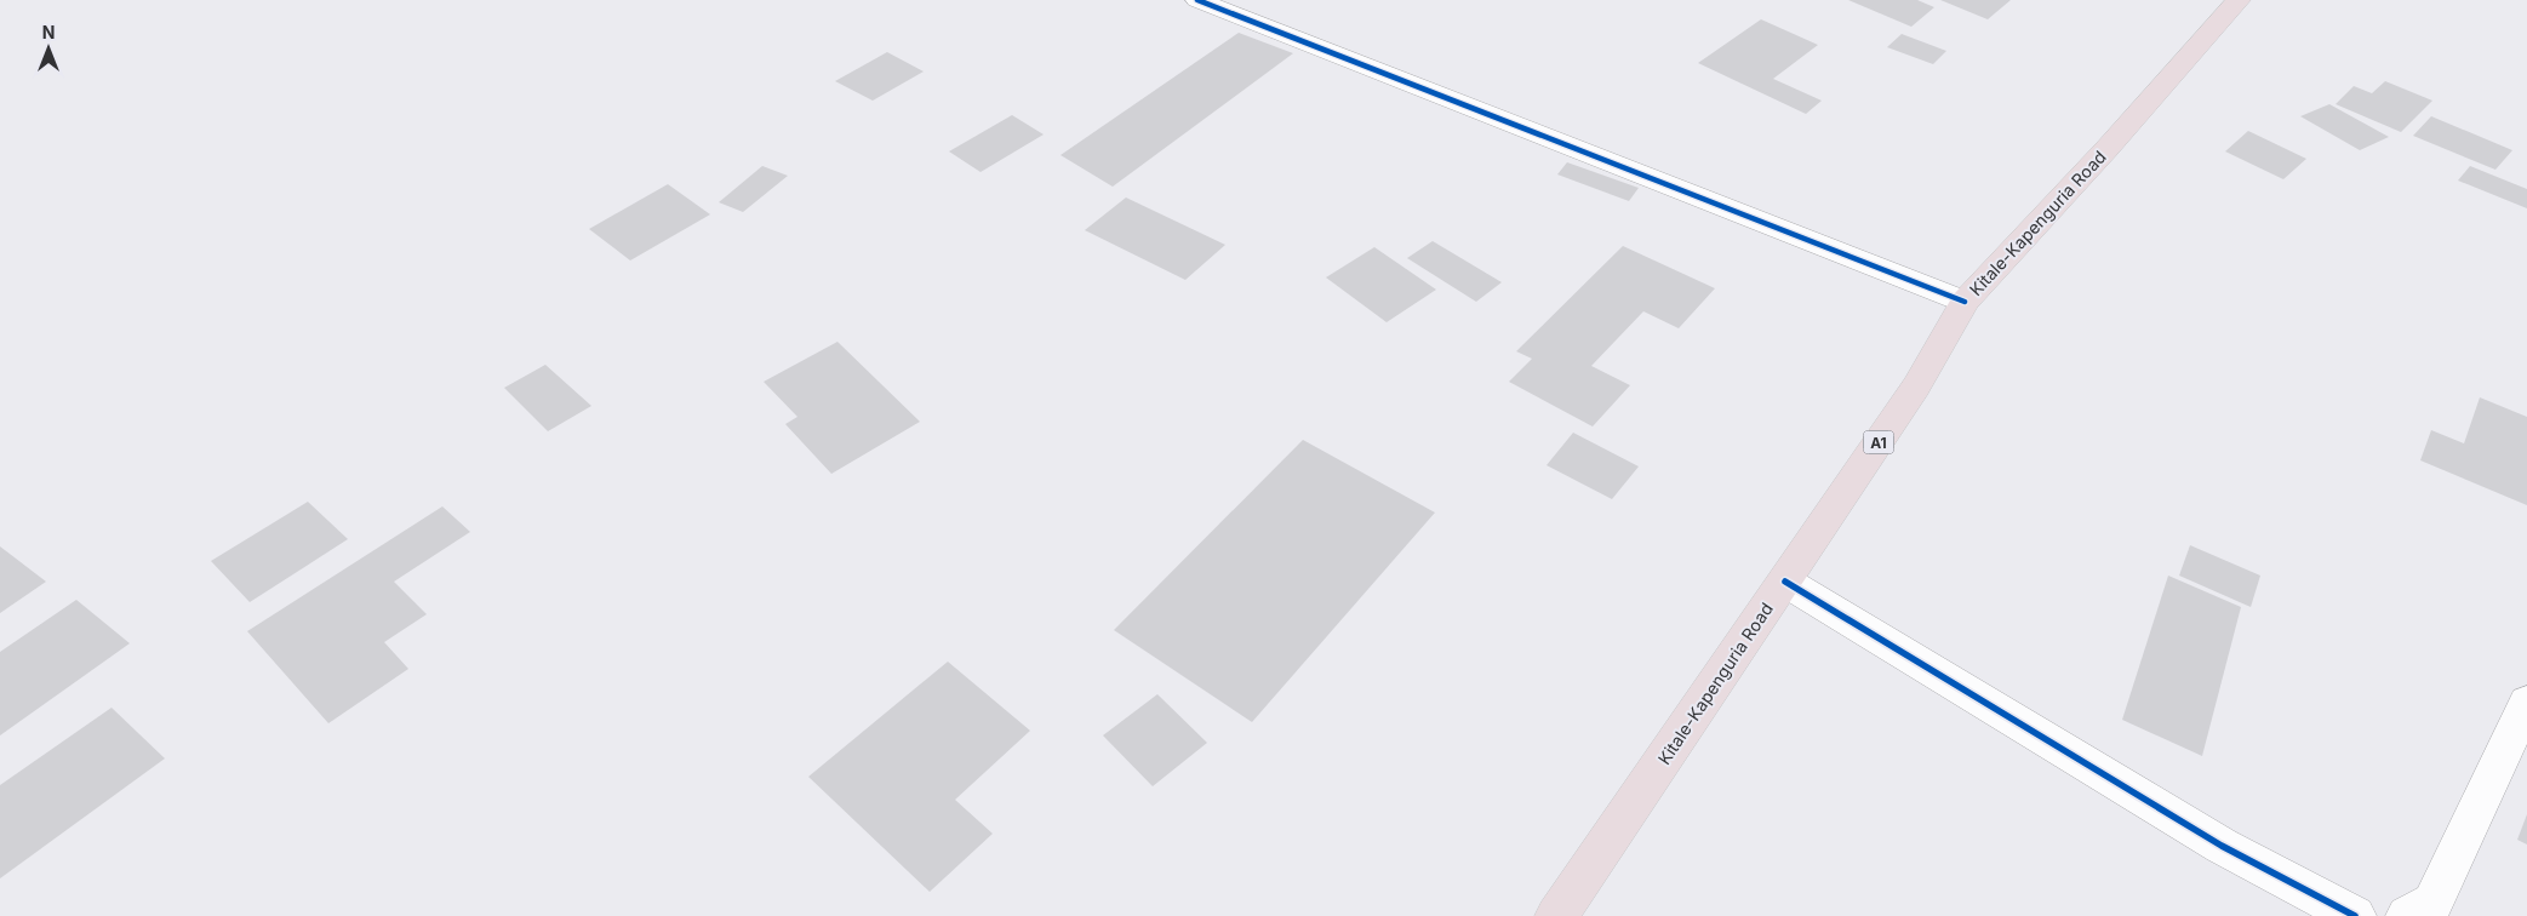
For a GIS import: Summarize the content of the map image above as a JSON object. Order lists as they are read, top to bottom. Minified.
{"streets":{"highway":["Kitale-Kapenguria Road","A1"]},"north":"top"}
